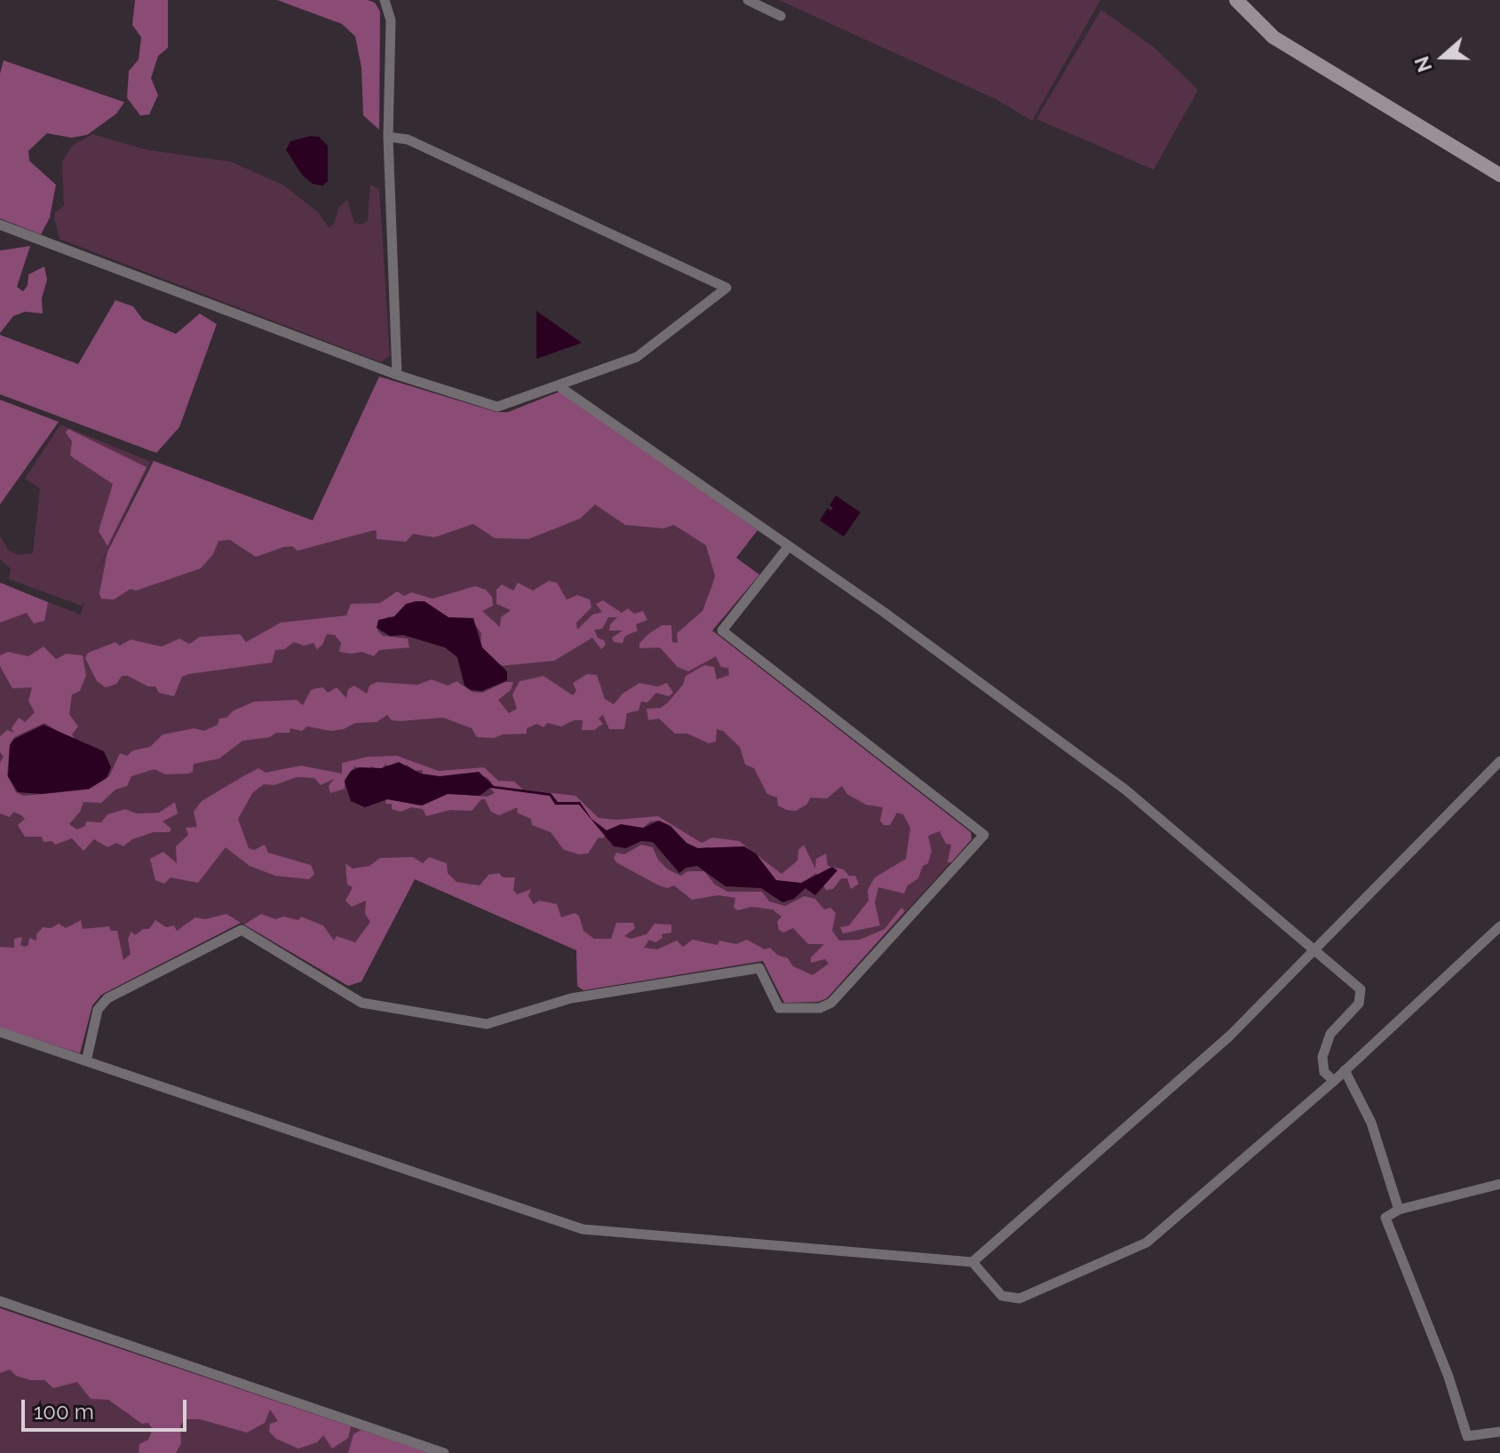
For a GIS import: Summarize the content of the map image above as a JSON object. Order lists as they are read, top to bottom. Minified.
{"scale_bar":"100 m","north":"left"}
